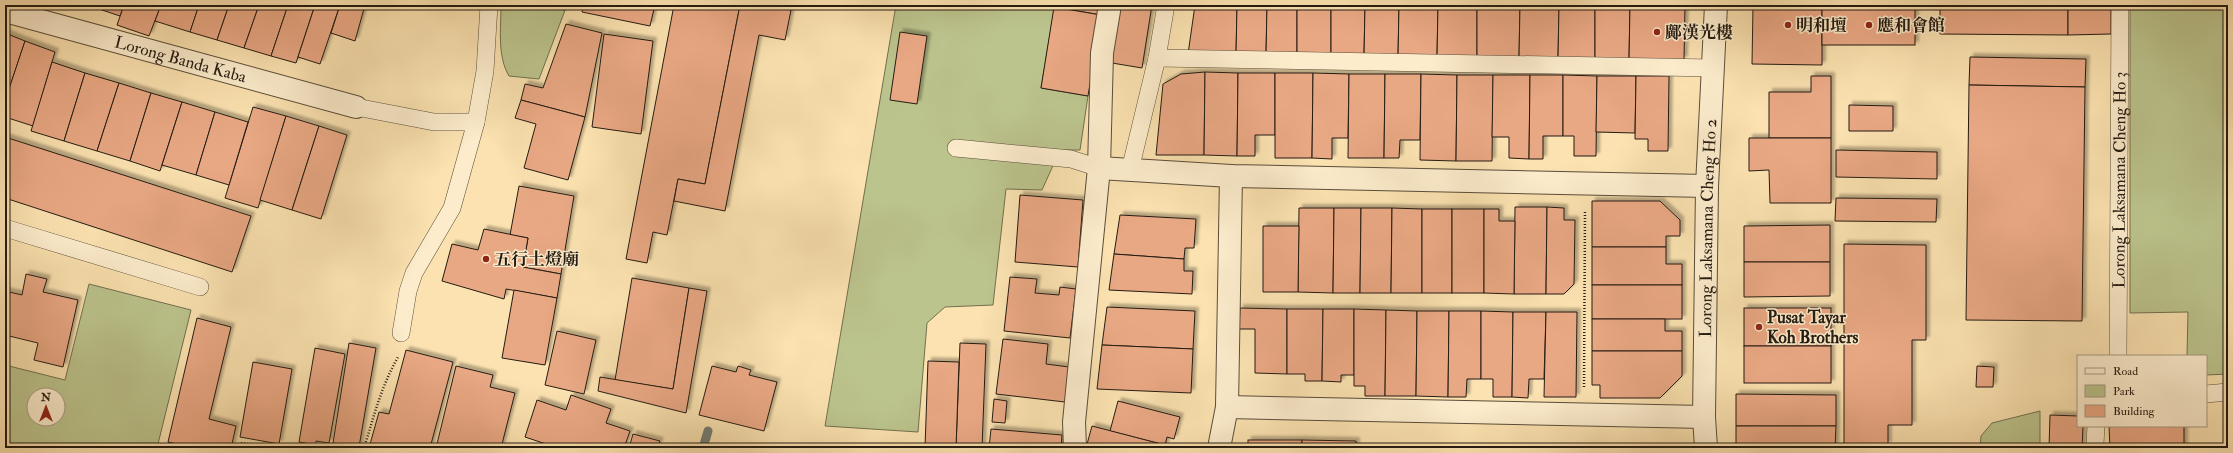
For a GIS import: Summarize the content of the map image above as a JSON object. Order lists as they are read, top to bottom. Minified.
{"streets":{"street":["Lorong Banda Kaba","Lorong Laksamana Cheng Ho 2"],"lane":["Lorong Laksamana Cheng Ho 3"]},"places":["明和壇","應和會館","鄺漢光樓","五行土燈廟","Pusat Tayar Koh Brothers"],"legend":["Road","Park","Building"],"north":"top"}
